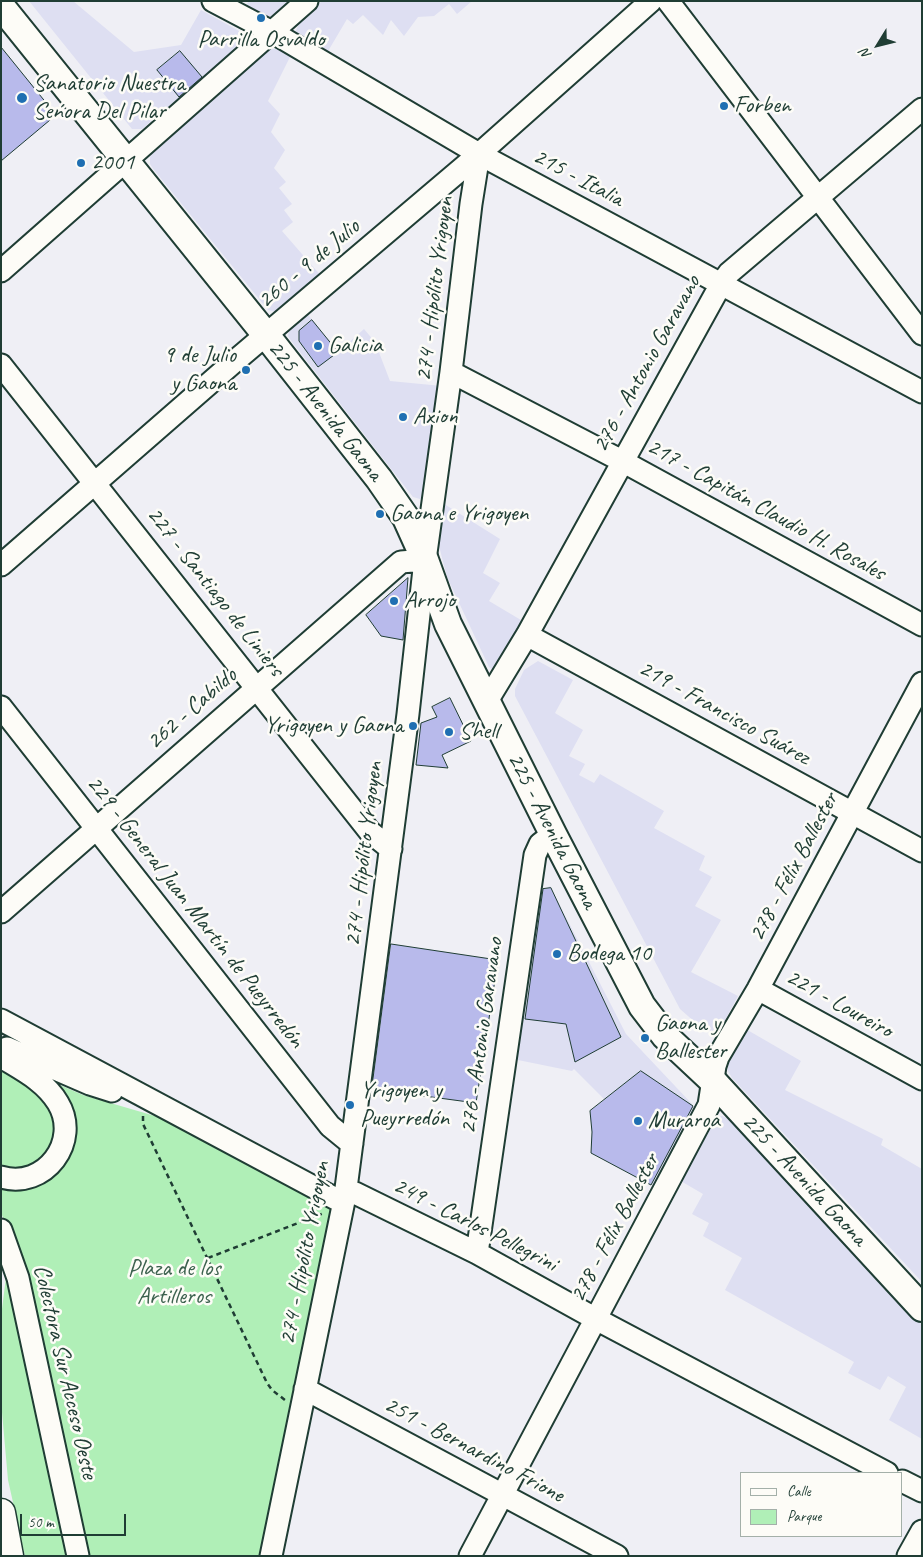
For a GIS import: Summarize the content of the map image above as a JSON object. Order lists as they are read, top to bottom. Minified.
{"streets":{"main road":["225 - Avenida Gaona"],"street":["215 - Italia","260 - 9 de Julio","274 - Hipólito Yrigoyen","276 - Antonio Garavano","217 - Capitán Claudio H. Rosales","227 - Santiago de Liniers","262 - Cabildo","219 - Francisco Suárez","278 - Félix Ballester","229 - General Juan Martín de Pueyrredón","221 - Loureiro","249 - Carlos Pellegrini","Colectora Sur Acceso Oeste","251 - Bernardino Frione"]},"crossings":[["215 - Italia","260 - 9 de Julio"],["215 - Italia","274 - Hipólito Yrigoyen"],["215 - Italia","276 - Antonio Garavano"],["260 - 9 de Julio","274 - Hipólito Yrigoyen"],["260 - 9 de Julio","225 - Avenida Gaona"],["260 - 9 de Julio","227 - Santiago de Liniers"],["274 - Hipólito Yrigoyen","225 - Avenida Gaona"],["274 - Hipólito Yrigoyen","217 - Capitán Claudio H. Rosales"],["274 - Hipólito Yrigoyen","227 - Santiago de Liniers"],["274 - Hipólito Yrigoyen","262 - Cabildo"],["274 - Hipólito Yrigoyen","229 - General Juan Martín de Pueyrredón"],["274 - Hipólito Yrigoyen","249 - Carlos Pellegrini"],["274 - Hipólito Yrigoyen","251 - Bernardino Frione"],["276 - Antonio Garavano","225 - Avenida Gaona"],["276 - Antonio Garavano","217 - Capitán Claudio H. Rosales"],["276 - Antonio Garavano","219 - Francisco Suárez"],["276 - Antonio Garavano","249 - Carlos Pellegrini"],["225 - Avenida Gaona","262 - Cabildo"],["225 - Avenida Gaona","278 - Félix Ballester"],["227 - Santiago de Liniers","262 - Cabildo"],["262 - Cabildo","229 - General Juan Martín de Pueyrredón"],["219 - Francisco Suárez","278 - Félix Ballester"],["278 - Félix Ballester","221 - Loureiro"],["278 - Félix Ballester","249 - Carlos Pellegrini"],["278 - Félix Ballester","251 - Bernardino Frione"]],"parks":["Plaza de los Artilleros"],"places":["Parrilla Osvaldo","Sanatorio Nuestra Seńora Del Pilar","Forben","2001","Galicia","9 de Julio y Gaona","Axion","Gaona e Yrigoyen","Arrojo","Yrigoyen y Gaona","Shell","Bodega 10","Gaona y Ballester","Yrigoyen y Pueyrredón","Muraroa"],"legend":["Calle","Parque"],"scale_bar":"50 m","north":"bottom left"}
